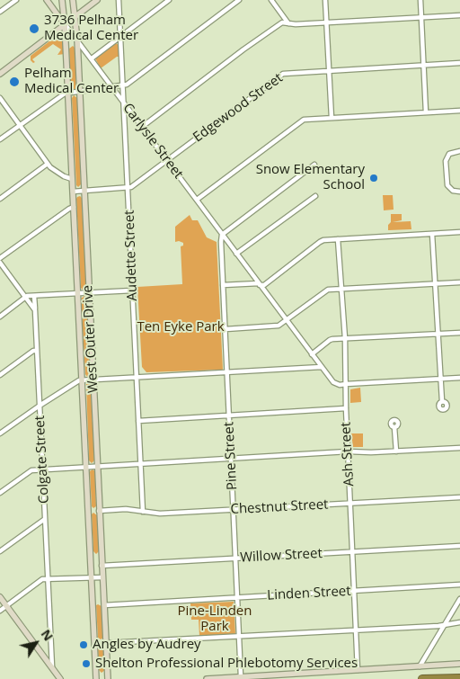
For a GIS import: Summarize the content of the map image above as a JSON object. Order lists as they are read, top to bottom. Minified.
{"streets":{"main road":["Carlysle Street","West Outer Drive"],"street":["Edgewood Street","Audette Street","Ash Street","Pine Street","Colgate Street","Chestnut Street","Willow Street","Linden Street"]},"crossings":[["Edgewood Street","Carlysle Street"],["Edgewood Street","Audette Street"],["Carlysle Street","Audette Street"],["Carlysle Street","West Outer Drive"],["Carlysle Street","Ash Street"],["Carlysle Street","Pine Street"],["Audette Street","Chestnut Street"],["West Outer Drive","Chestnut Street"],["West Outer Drive","Willow Street"],["West Outer Drive","Linden Street"],["Ash Street","Chestnut Street"],["Ash Street","Willow Street"],["Ash Street","Linden Street"],["Pine Street","Chestnut Street"],["Pine Street","Willow Street"],["Pine Street","Linden Street"]],"parks":["Ten Eyke Park","Pine-Linden Park"],"places":["3736 Pelham Medical Center","Pelham Medical Center","Snow Elementary School","Angles by Audrey","Shelton Professional Phlebotomy Services"],"north":"top right"}
